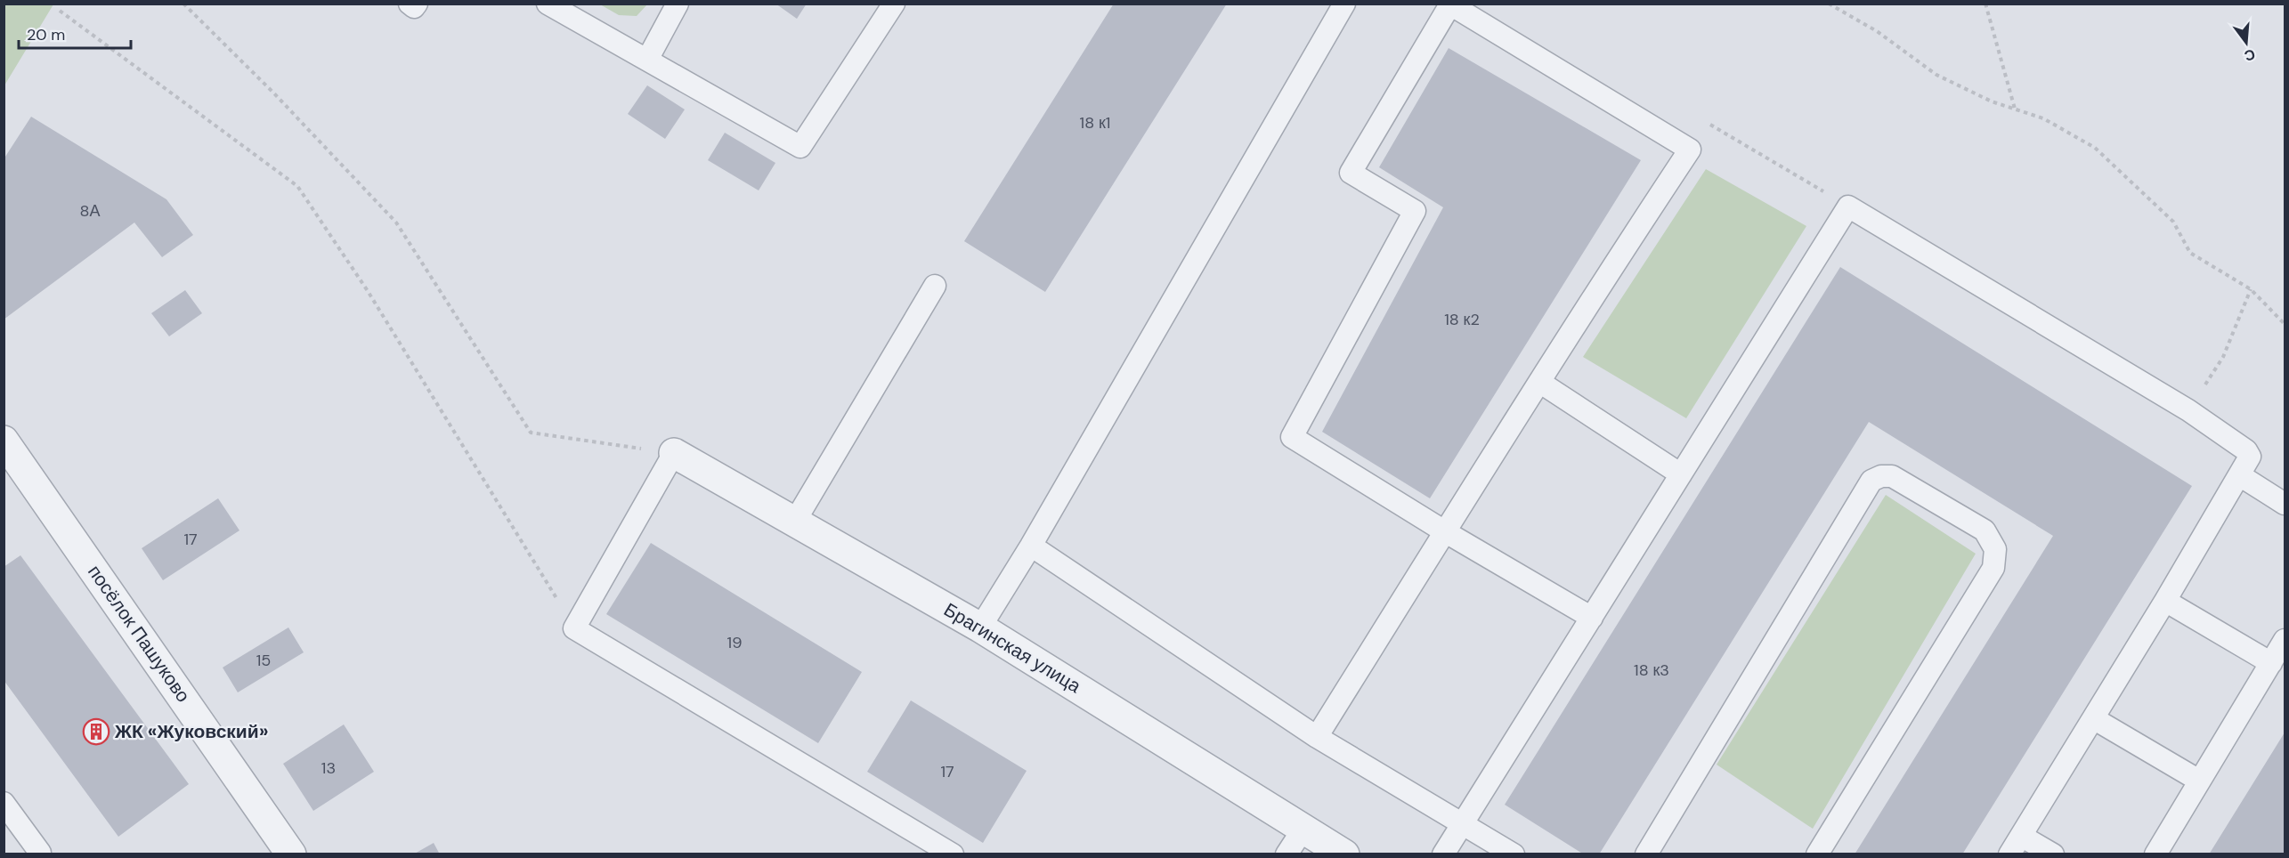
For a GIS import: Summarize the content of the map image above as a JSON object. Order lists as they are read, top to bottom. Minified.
{"streets":{"street":["посёлок Пашуково","Брагинская улица"]},"places":{"building":["ЖК «Жуковский»"]},"house_numbers":["18 к1","8А","18 к2","17","19","15","18 к3","13","17"],"scale_bar":"20 m","north":"bottom"}
